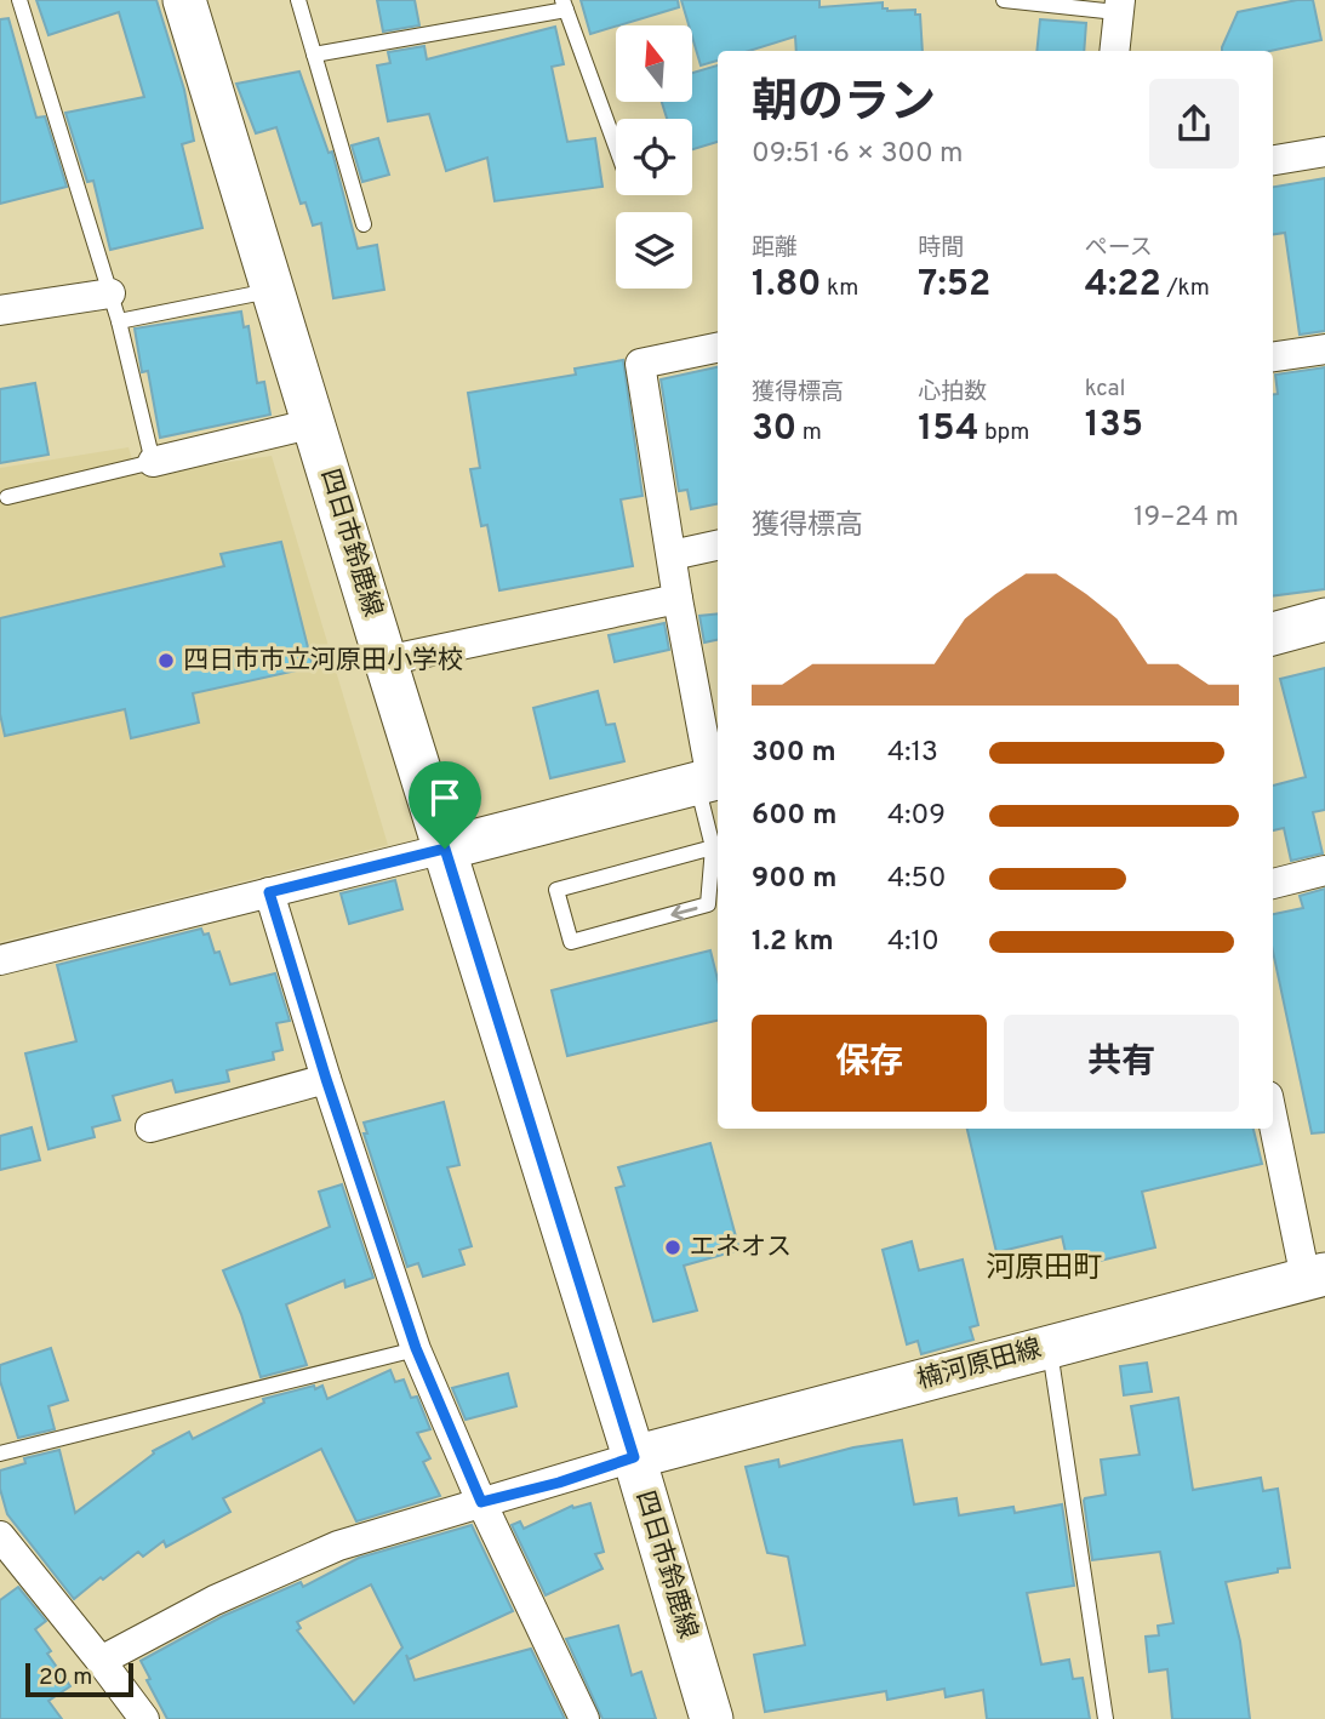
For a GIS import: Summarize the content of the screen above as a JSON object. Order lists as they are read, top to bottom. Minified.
{"streets":{"main road":["四日市鈴鹿線","楠河原田線"]},"crossings":[["四日市鈴鹿線","楠河原田線"]],"districts":["河原田町"],"places":["四日市市立河原田小学校","エネオス"],"scale_bar":"20 m","north":"top","page":{"heading":["朝のラン","09:51 · 6 × 300 m"],"stats":[["距離","1.80 km"],["時間","7:52"],["ペース","4:22 /km"],["獲得標高","30 m"],["心拍数","154 bpm"],["kcal","135"]],"chart":["獲得標高","19–24 m"],"list":[{"name":"300 m","note":"4:13"},{"name":"600 m","note":"4:09"},{"name":"900 m","note":"4:50"},{"name":"1.2 km","note":"4:10"}],"buttons":["保存","共有"],"scale":"20 m"}}
